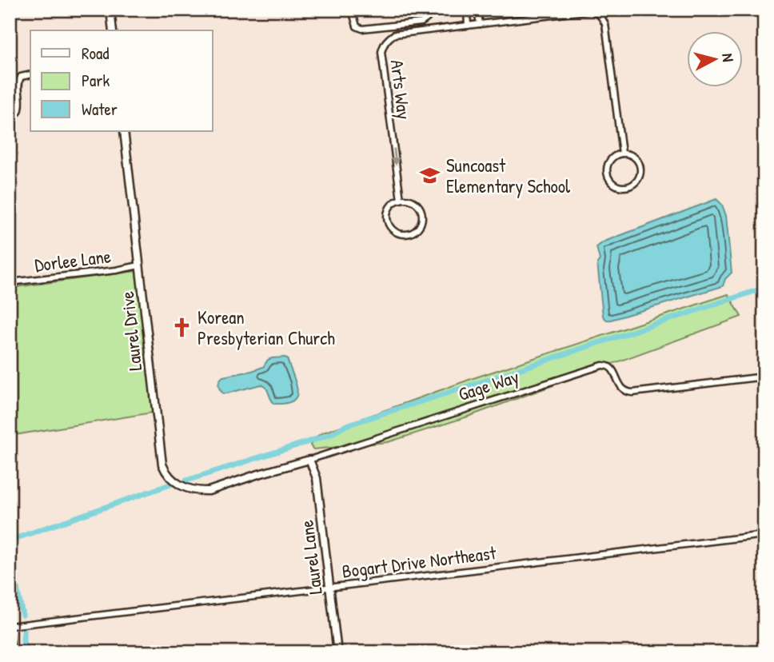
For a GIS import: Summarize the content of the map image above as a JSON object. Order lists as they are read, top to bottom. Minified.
{"streets":{"street":["Arts Way","Dorlee Lane","Laurel Drive","Gage Way","Laurel Lane","Bogart Drive Northeast"]},"crossings":[["Dorlee Lane","Laurel Drive"],["Laurel Drive","Gage Way"],["Gage Way","Laurel Lane"],["Laurel Lane","Bogart Drive Northeast"]],"places":{"school or university":["Suncoast Elementary School"],"church":["Korean Presbyterian Church"]},"legend":["Road","Park","Water"],"north":"right"}
